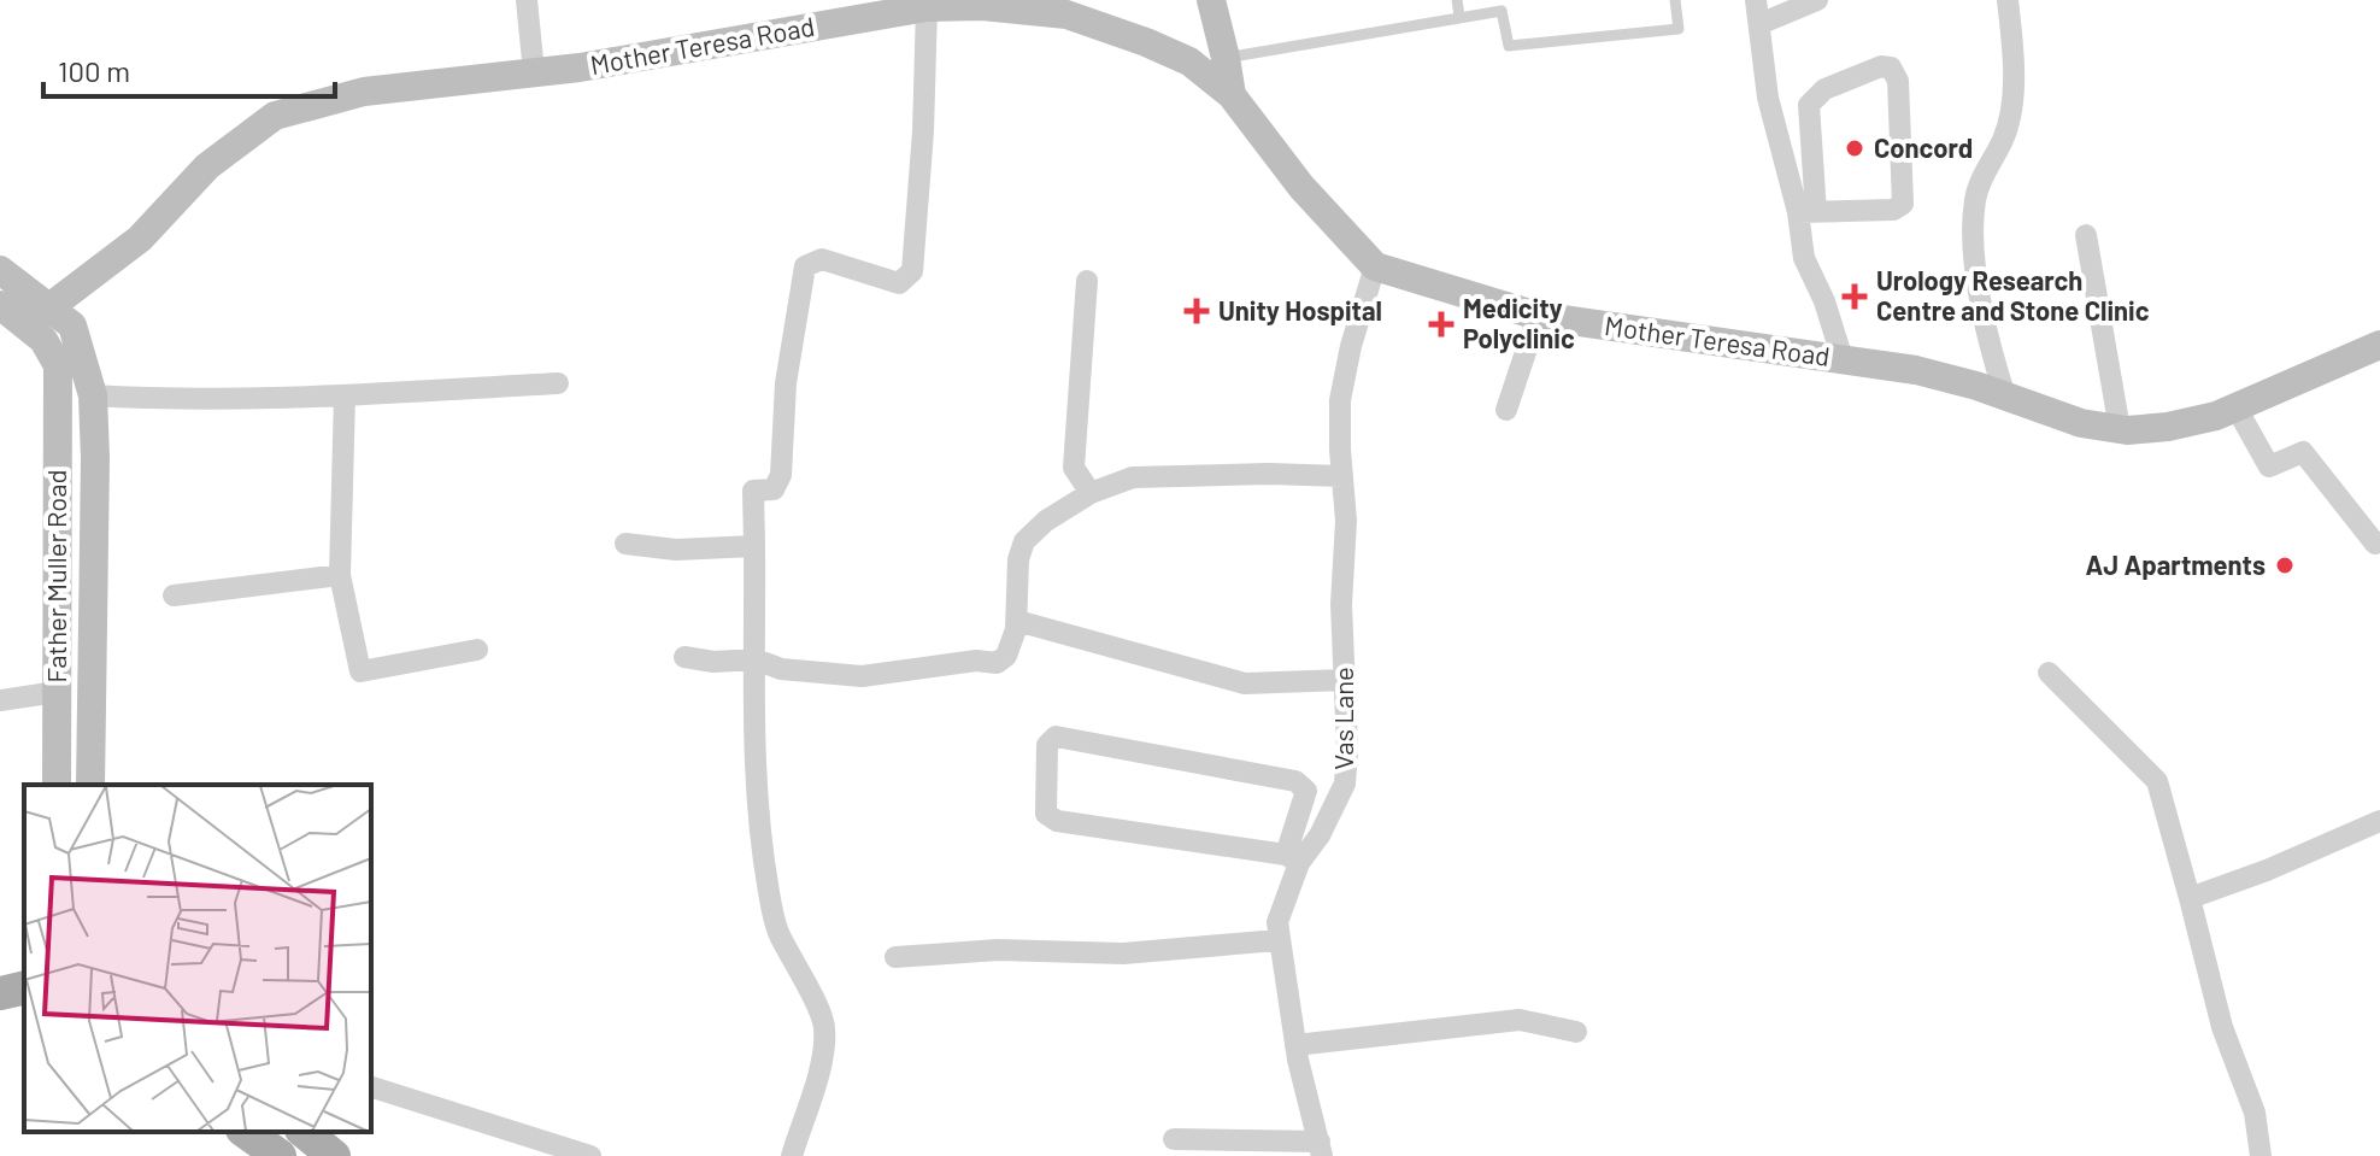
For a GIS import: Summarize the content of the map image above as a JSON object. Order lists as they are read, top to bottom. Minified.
{"streets":{"main road":["Mother Teresa Road","Father Muller Road"],"street":["Vas Lane"]},"crossings":[["Mother Teresa Road","Vas Lane"]],"places":{"other":["Concord","AJ Apartments"],"health":["Urology Research Centre and Stone Clinic","Unity Hospital","Medicity Polyclinic"]},"scale_bar":"100 m"}
